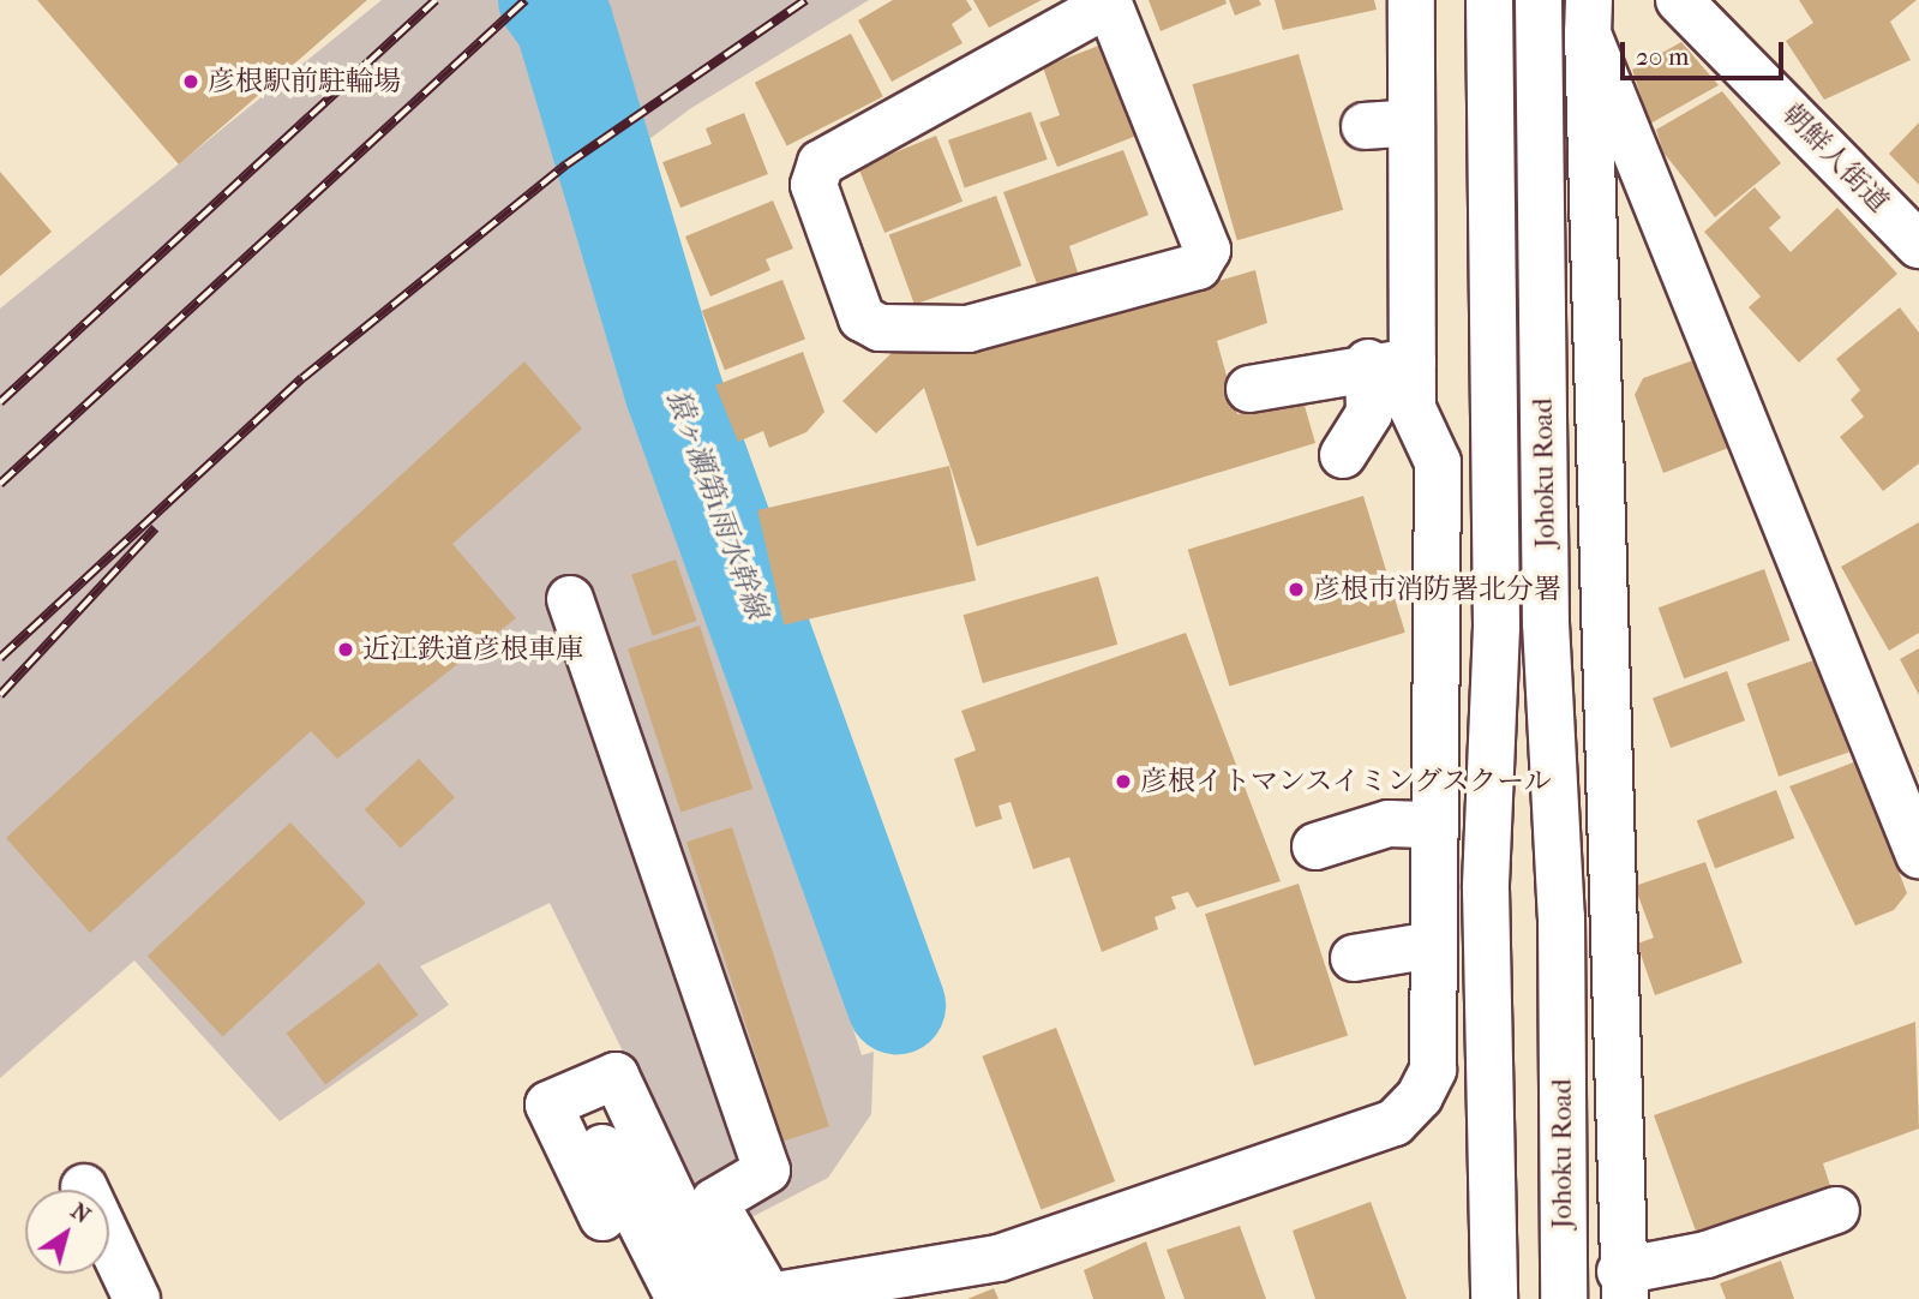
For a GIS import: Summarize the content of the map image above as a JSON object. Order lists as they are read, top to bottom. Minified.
{"streets":{"street":["朝鮮人街道","Johoku Road"]},"water":["猿ヶ瀬第1雨水幹線"],"places":["彦根駅前駐輪場","彦根市消防署北分署","近江鉄道彦根車庫","彦根イトマンスイミングスクール"],"scale_bar":"20 m","north":"top right"}
